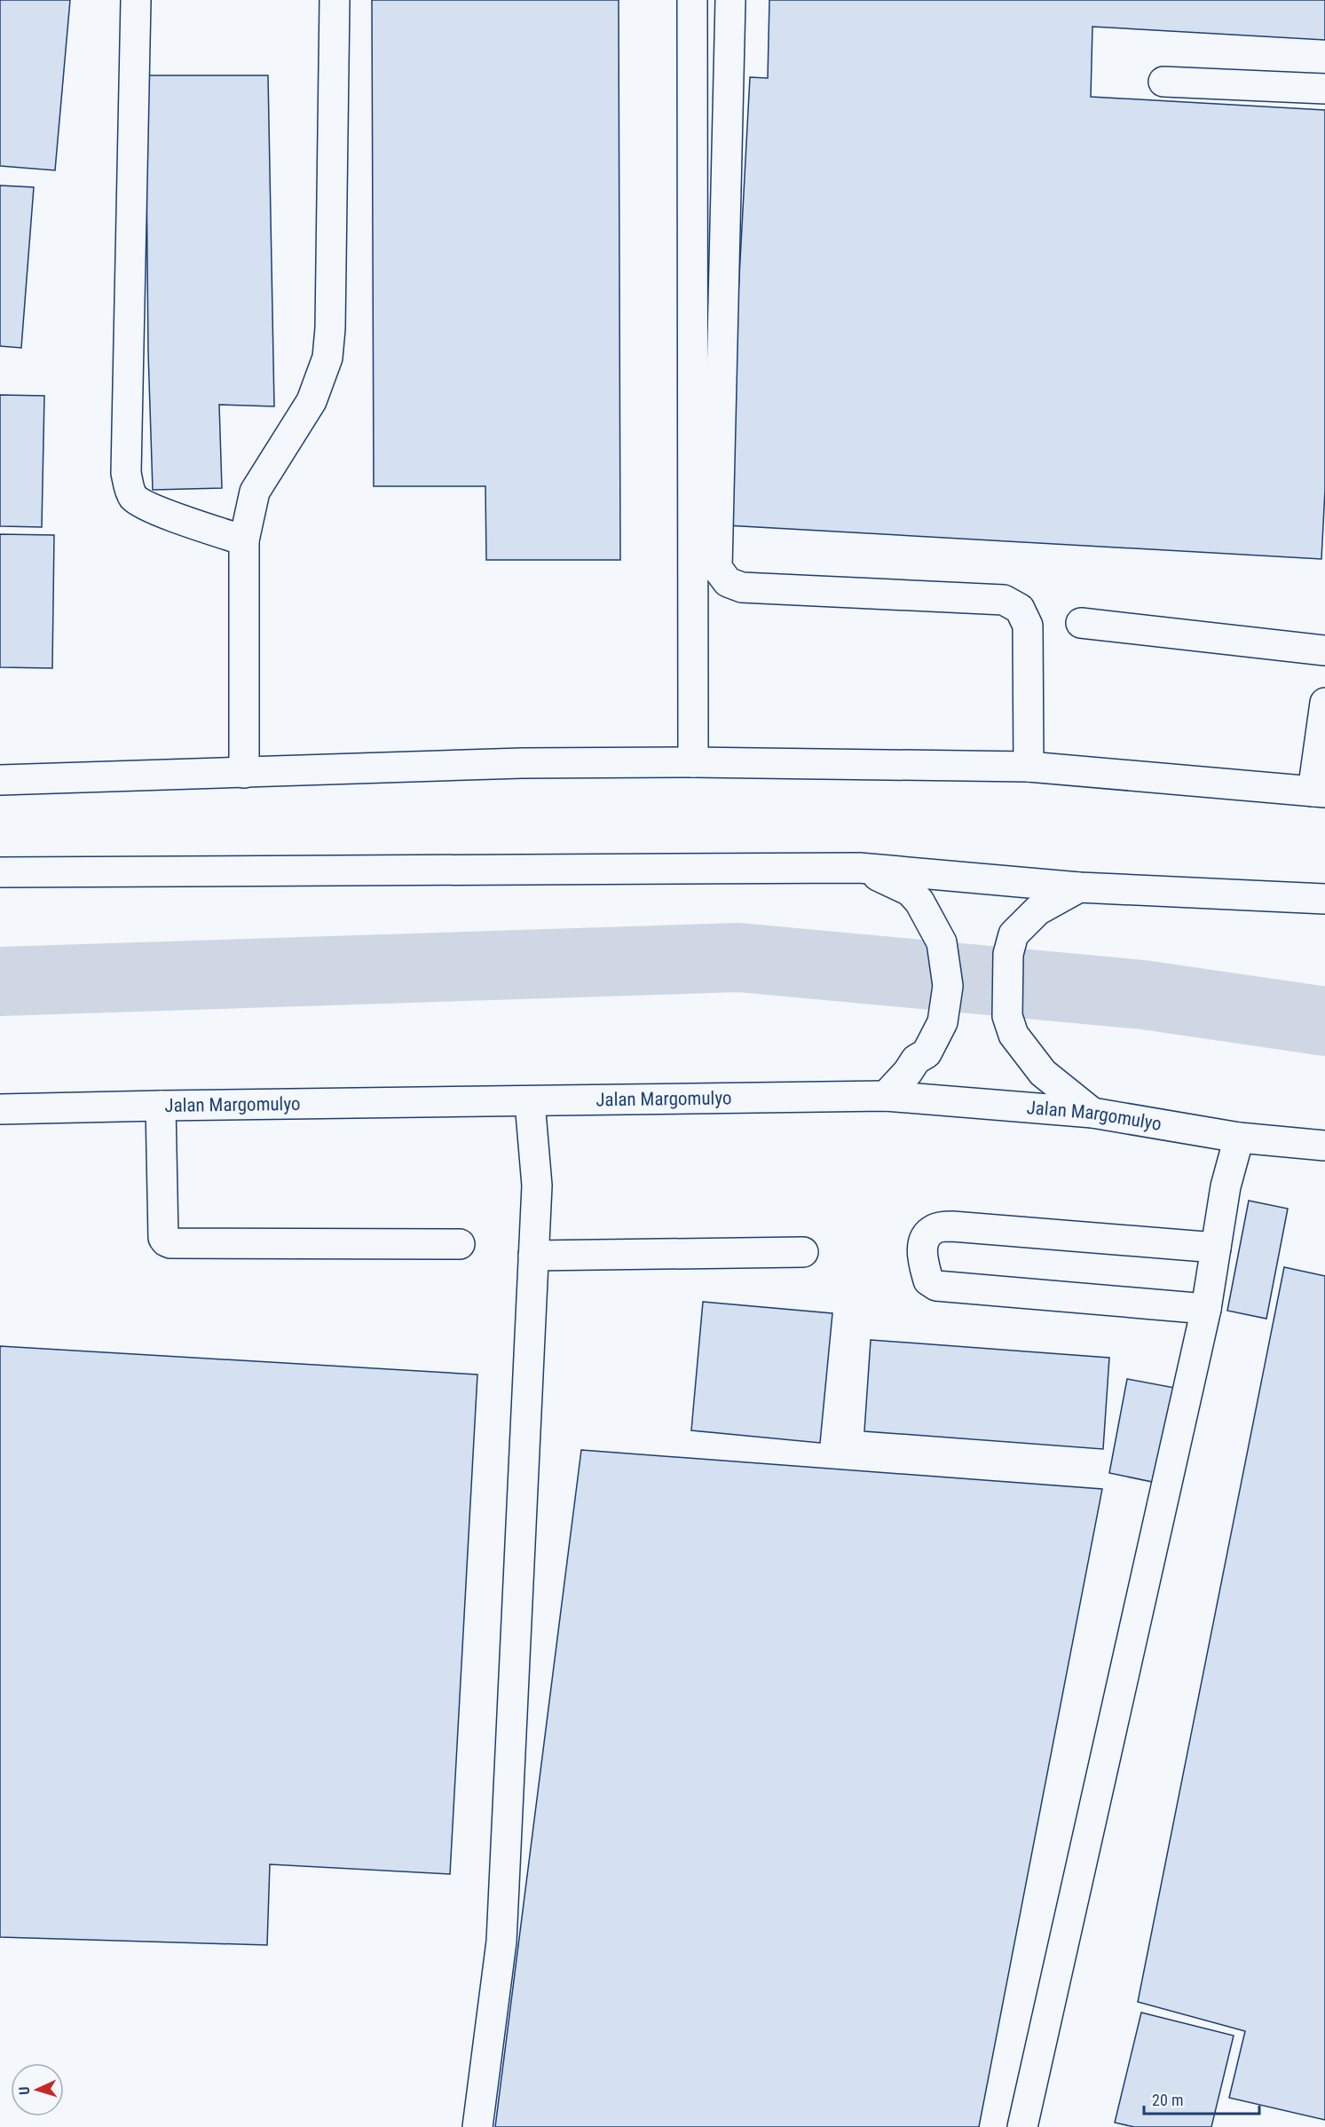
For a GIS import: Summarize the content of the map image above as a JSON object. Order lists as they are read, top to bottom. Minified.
{"streets":{"main road":["Jalan Margomulyo"]},"scale_bar":"20 m","north":"left"}
